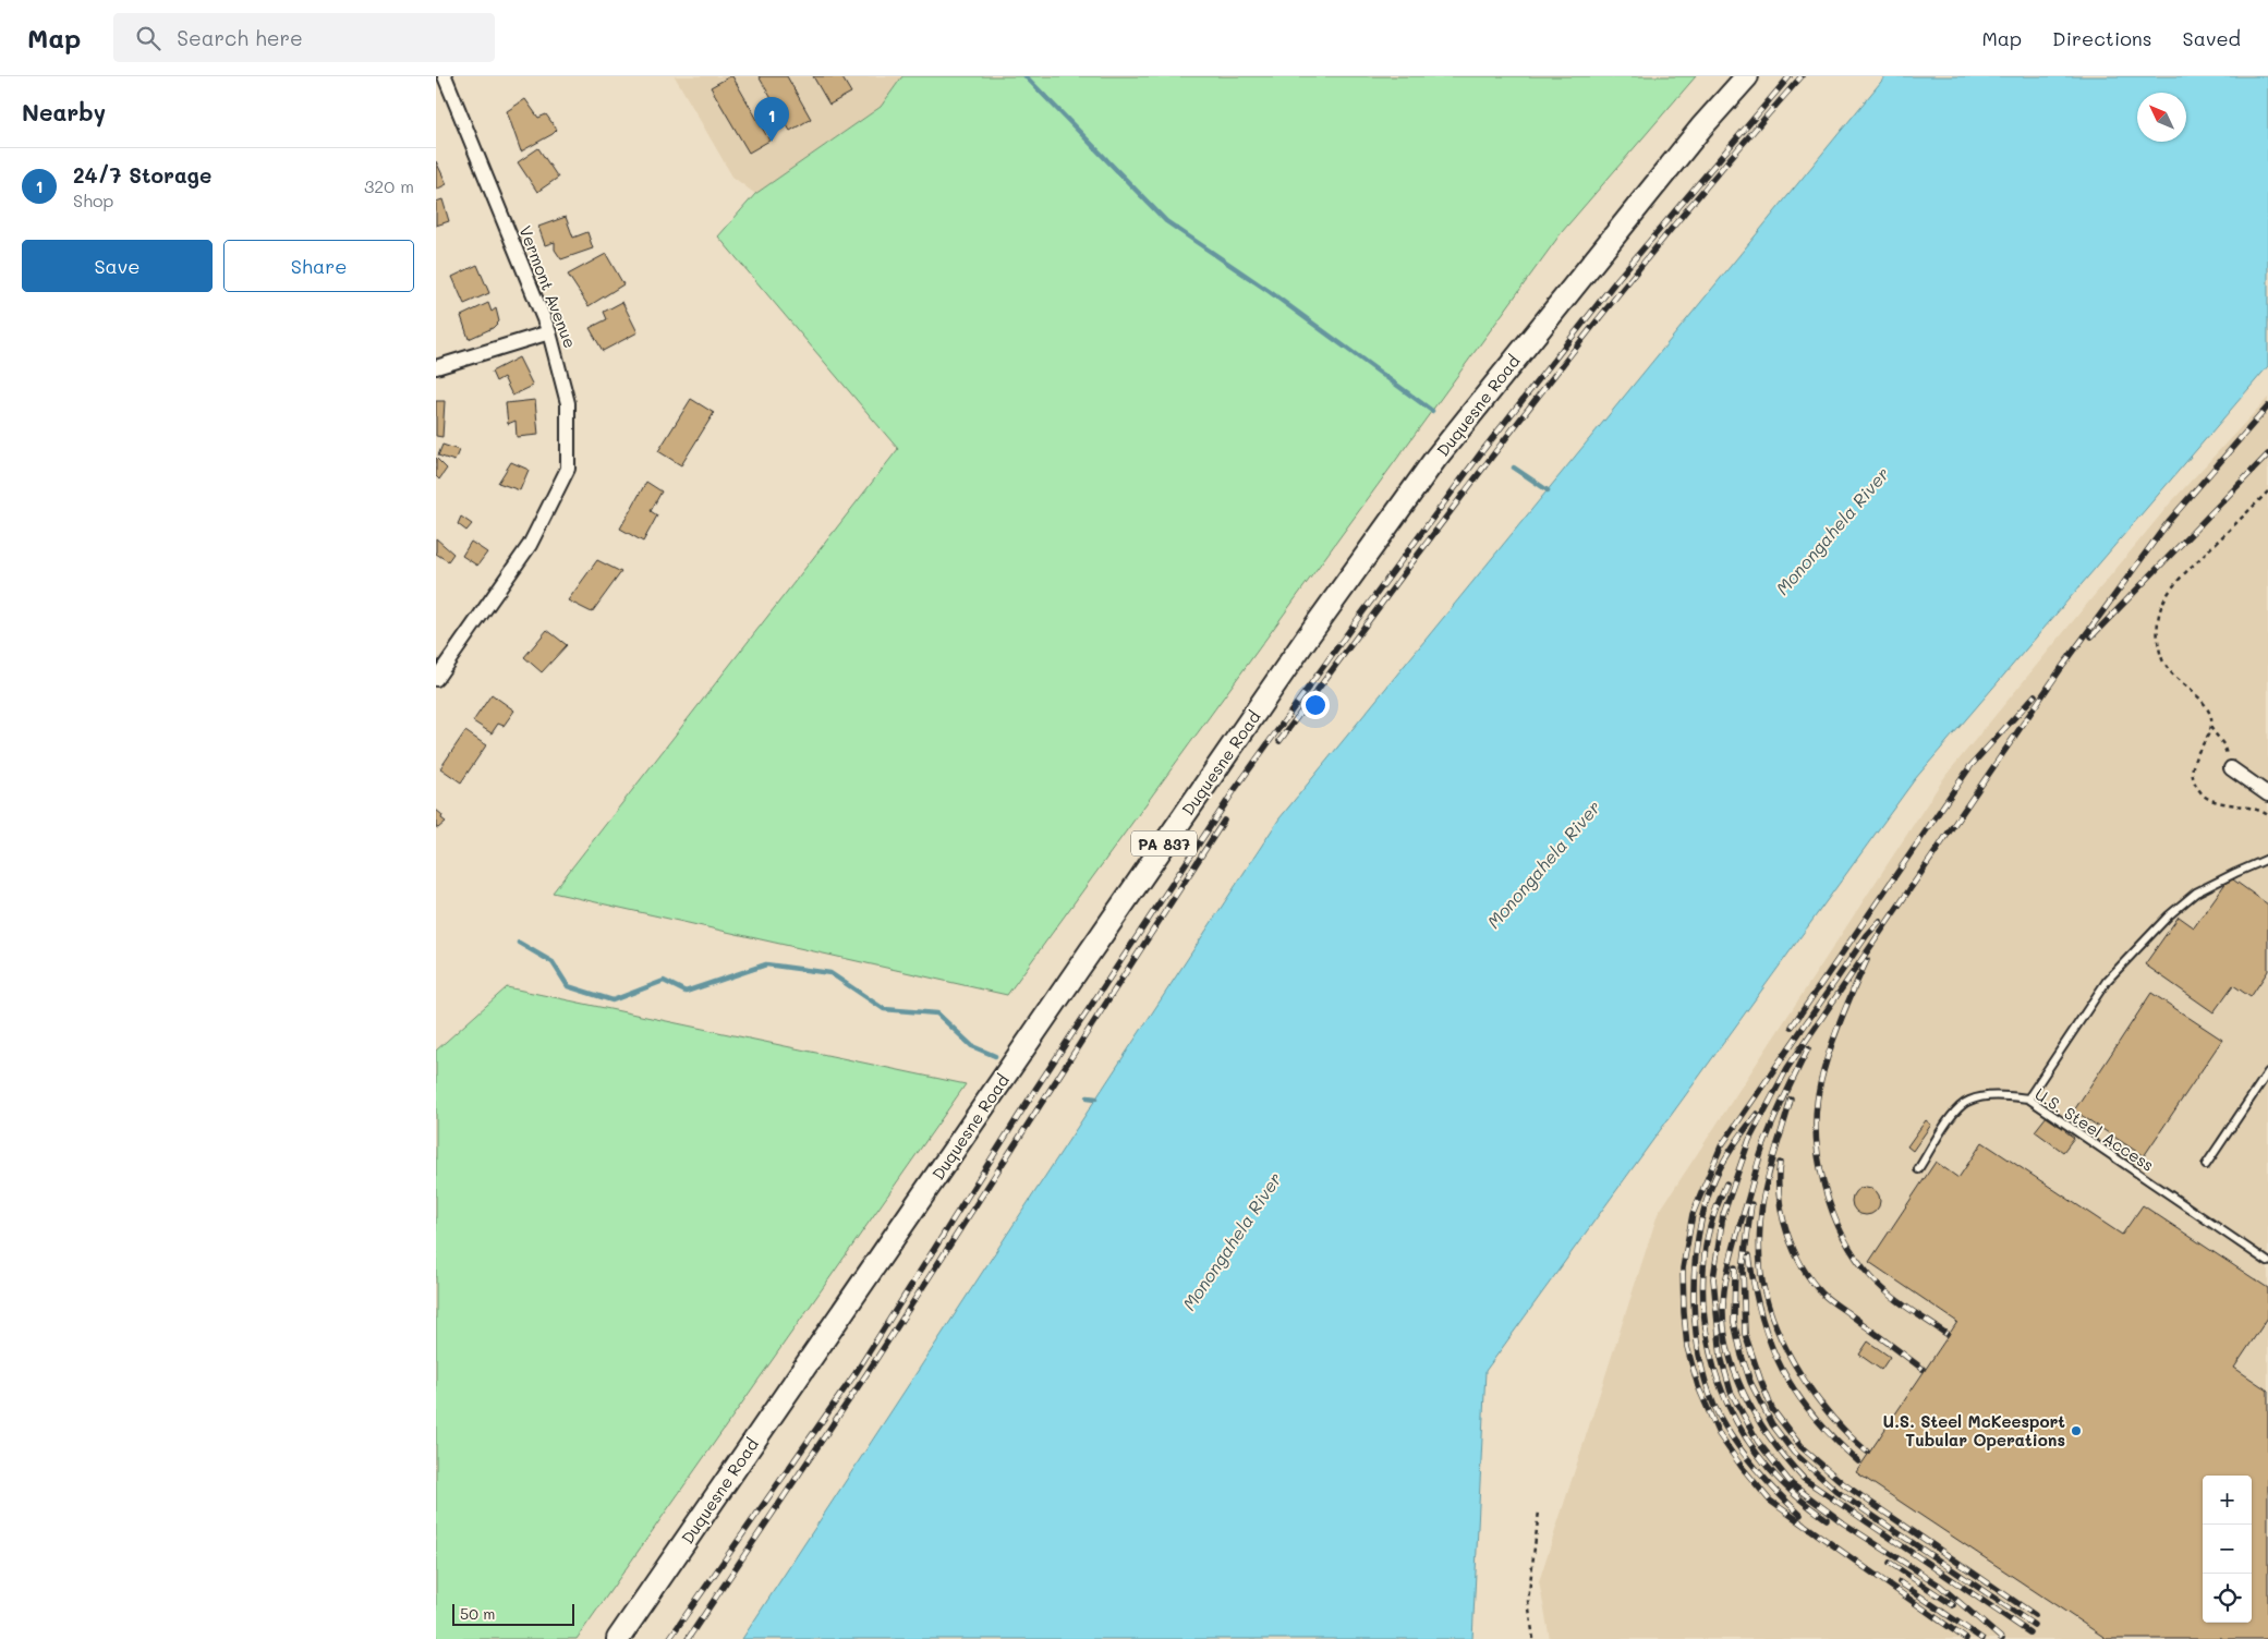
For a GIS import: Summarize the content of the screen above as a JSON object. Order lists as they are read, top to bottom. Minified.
{"streets":{"main road":["Duquesne Road","PA 837"],"street":["Vermont Avenue"],"lane":["U.S. Steel Access"]},"water":["Monongahela River"],"places":["U.S. Steel McKeesport Tubular Operations"],"scale_bar":"50 m","north":"top left","page":{"header":"Map","search":"Search here","nav":["Map","Directions","Saved"],"heading":"Nearby","pins":"1","list":[{"mark":"1","name":"24/7 Storage","note":"Shop","value":"320 m"}],"buttons":["Save","Share"],"map_buttons":["+","−"],"scale":"50 m"}}
